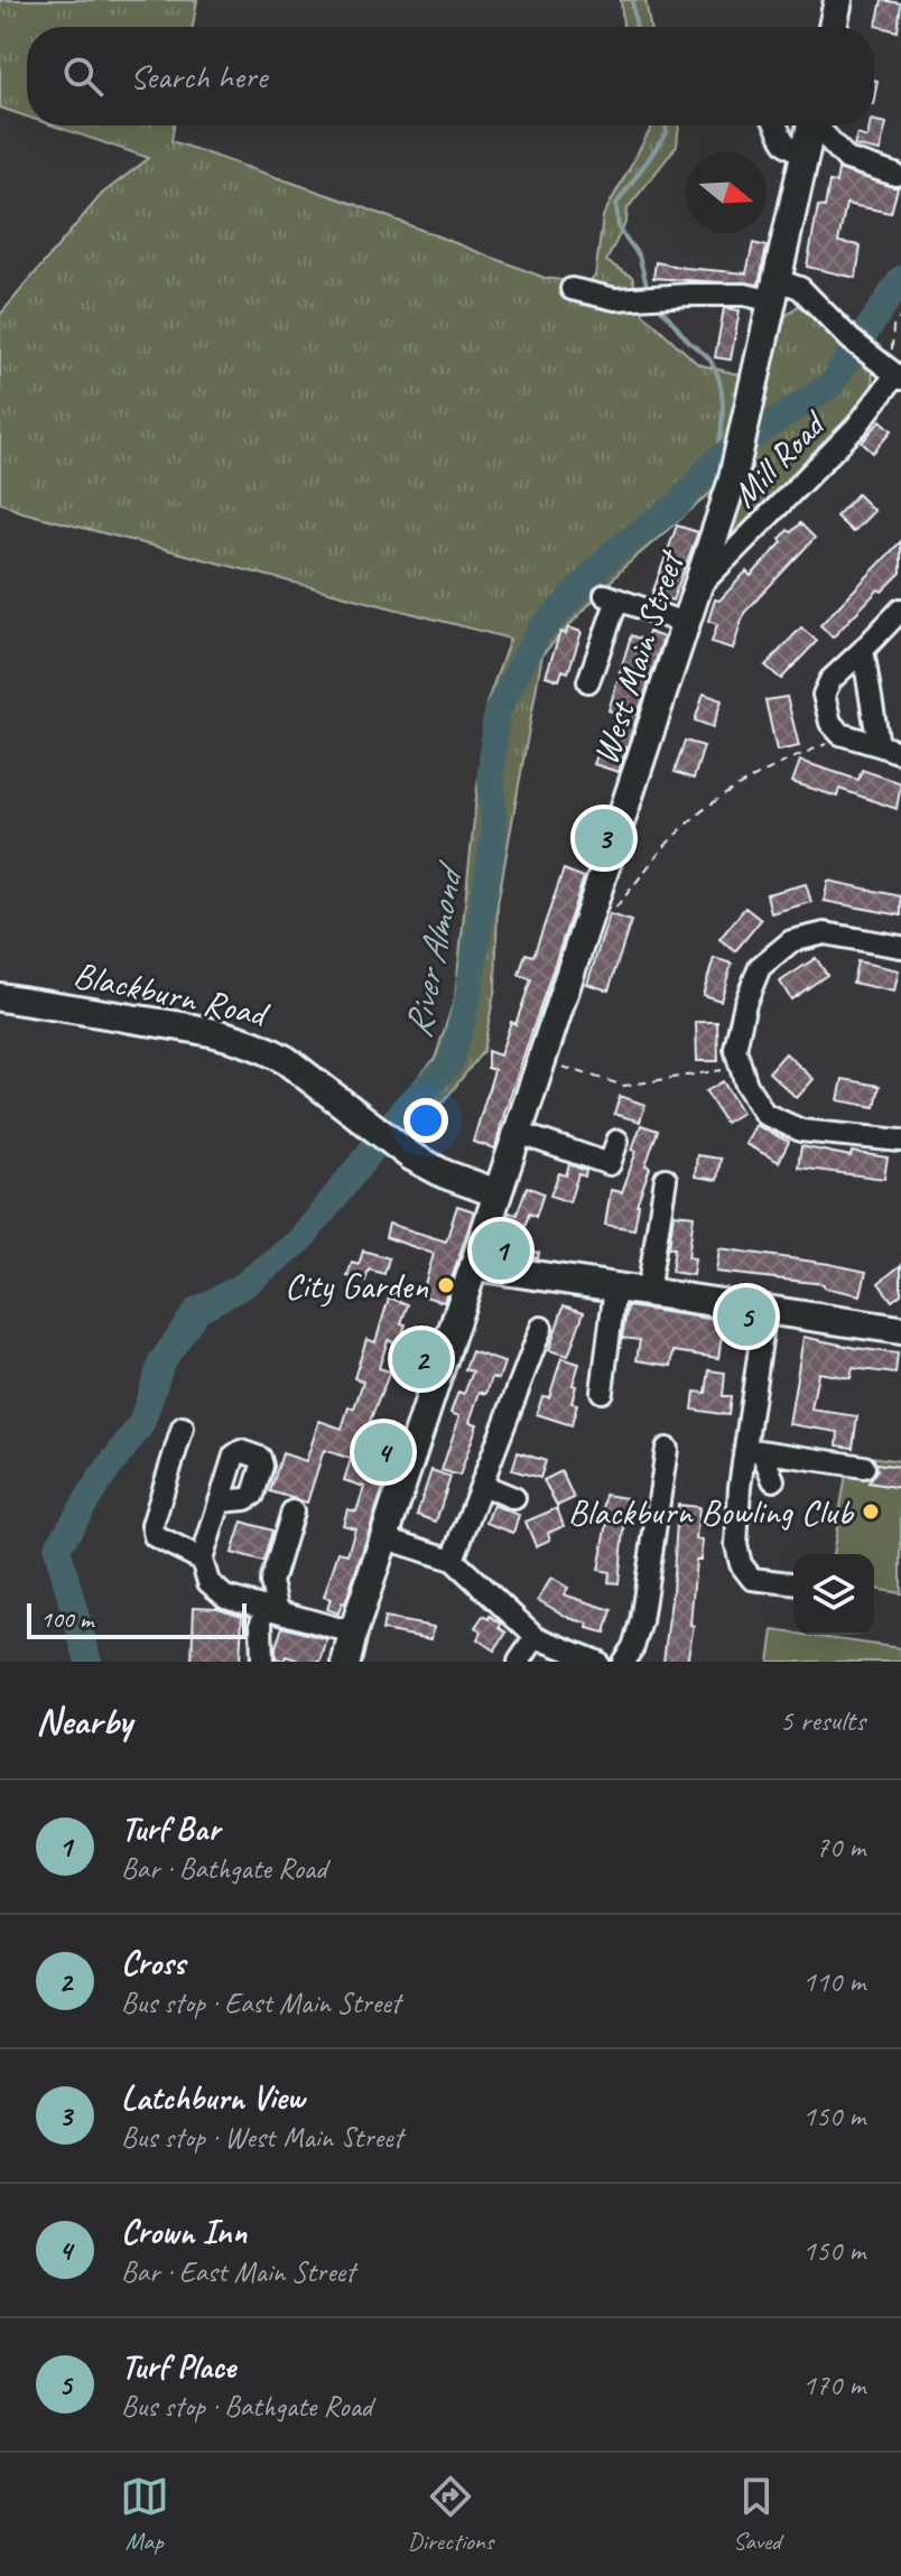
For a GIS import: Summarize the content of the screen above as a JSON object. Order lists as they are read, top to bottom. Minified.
{"streets":{"main road":["West Main Street","Blackburn Road"],"street":["Mill Road"]},"crossings":[["Mill Road","West Main Street"],["West Main Street","Blackburn Road"]],"water":["River Almond"],"places":["City Garden","Blackburn Bowling Club"],"scale_bar":"100 m","north":"right","page":{"search":"Search here","pins":["3","1","5","2","4"],"scale":"100 m","heading":["Nearby","5 results"],"list":[{"mark":"1","name":"Turf Bar","note":"Bar · Bathgate Road","value":"70 m"},{"mark":"2","name":"Cross","note":"Bus stop · East Main Street","value":"110 m"},{"mark":"3","name":"Latchburn View","note":"Bus stop · West Main Street","value":"150 m"},{"mark":"4","name":"Crown Inn","note":"Bar · East Main Street","value":"150 m"},{"mark":"5","name":"Turf Place","note":"Bus stop · Bathgate Road","value":"170 m"}],"nav":["Map","Directions","Saved"]}}
